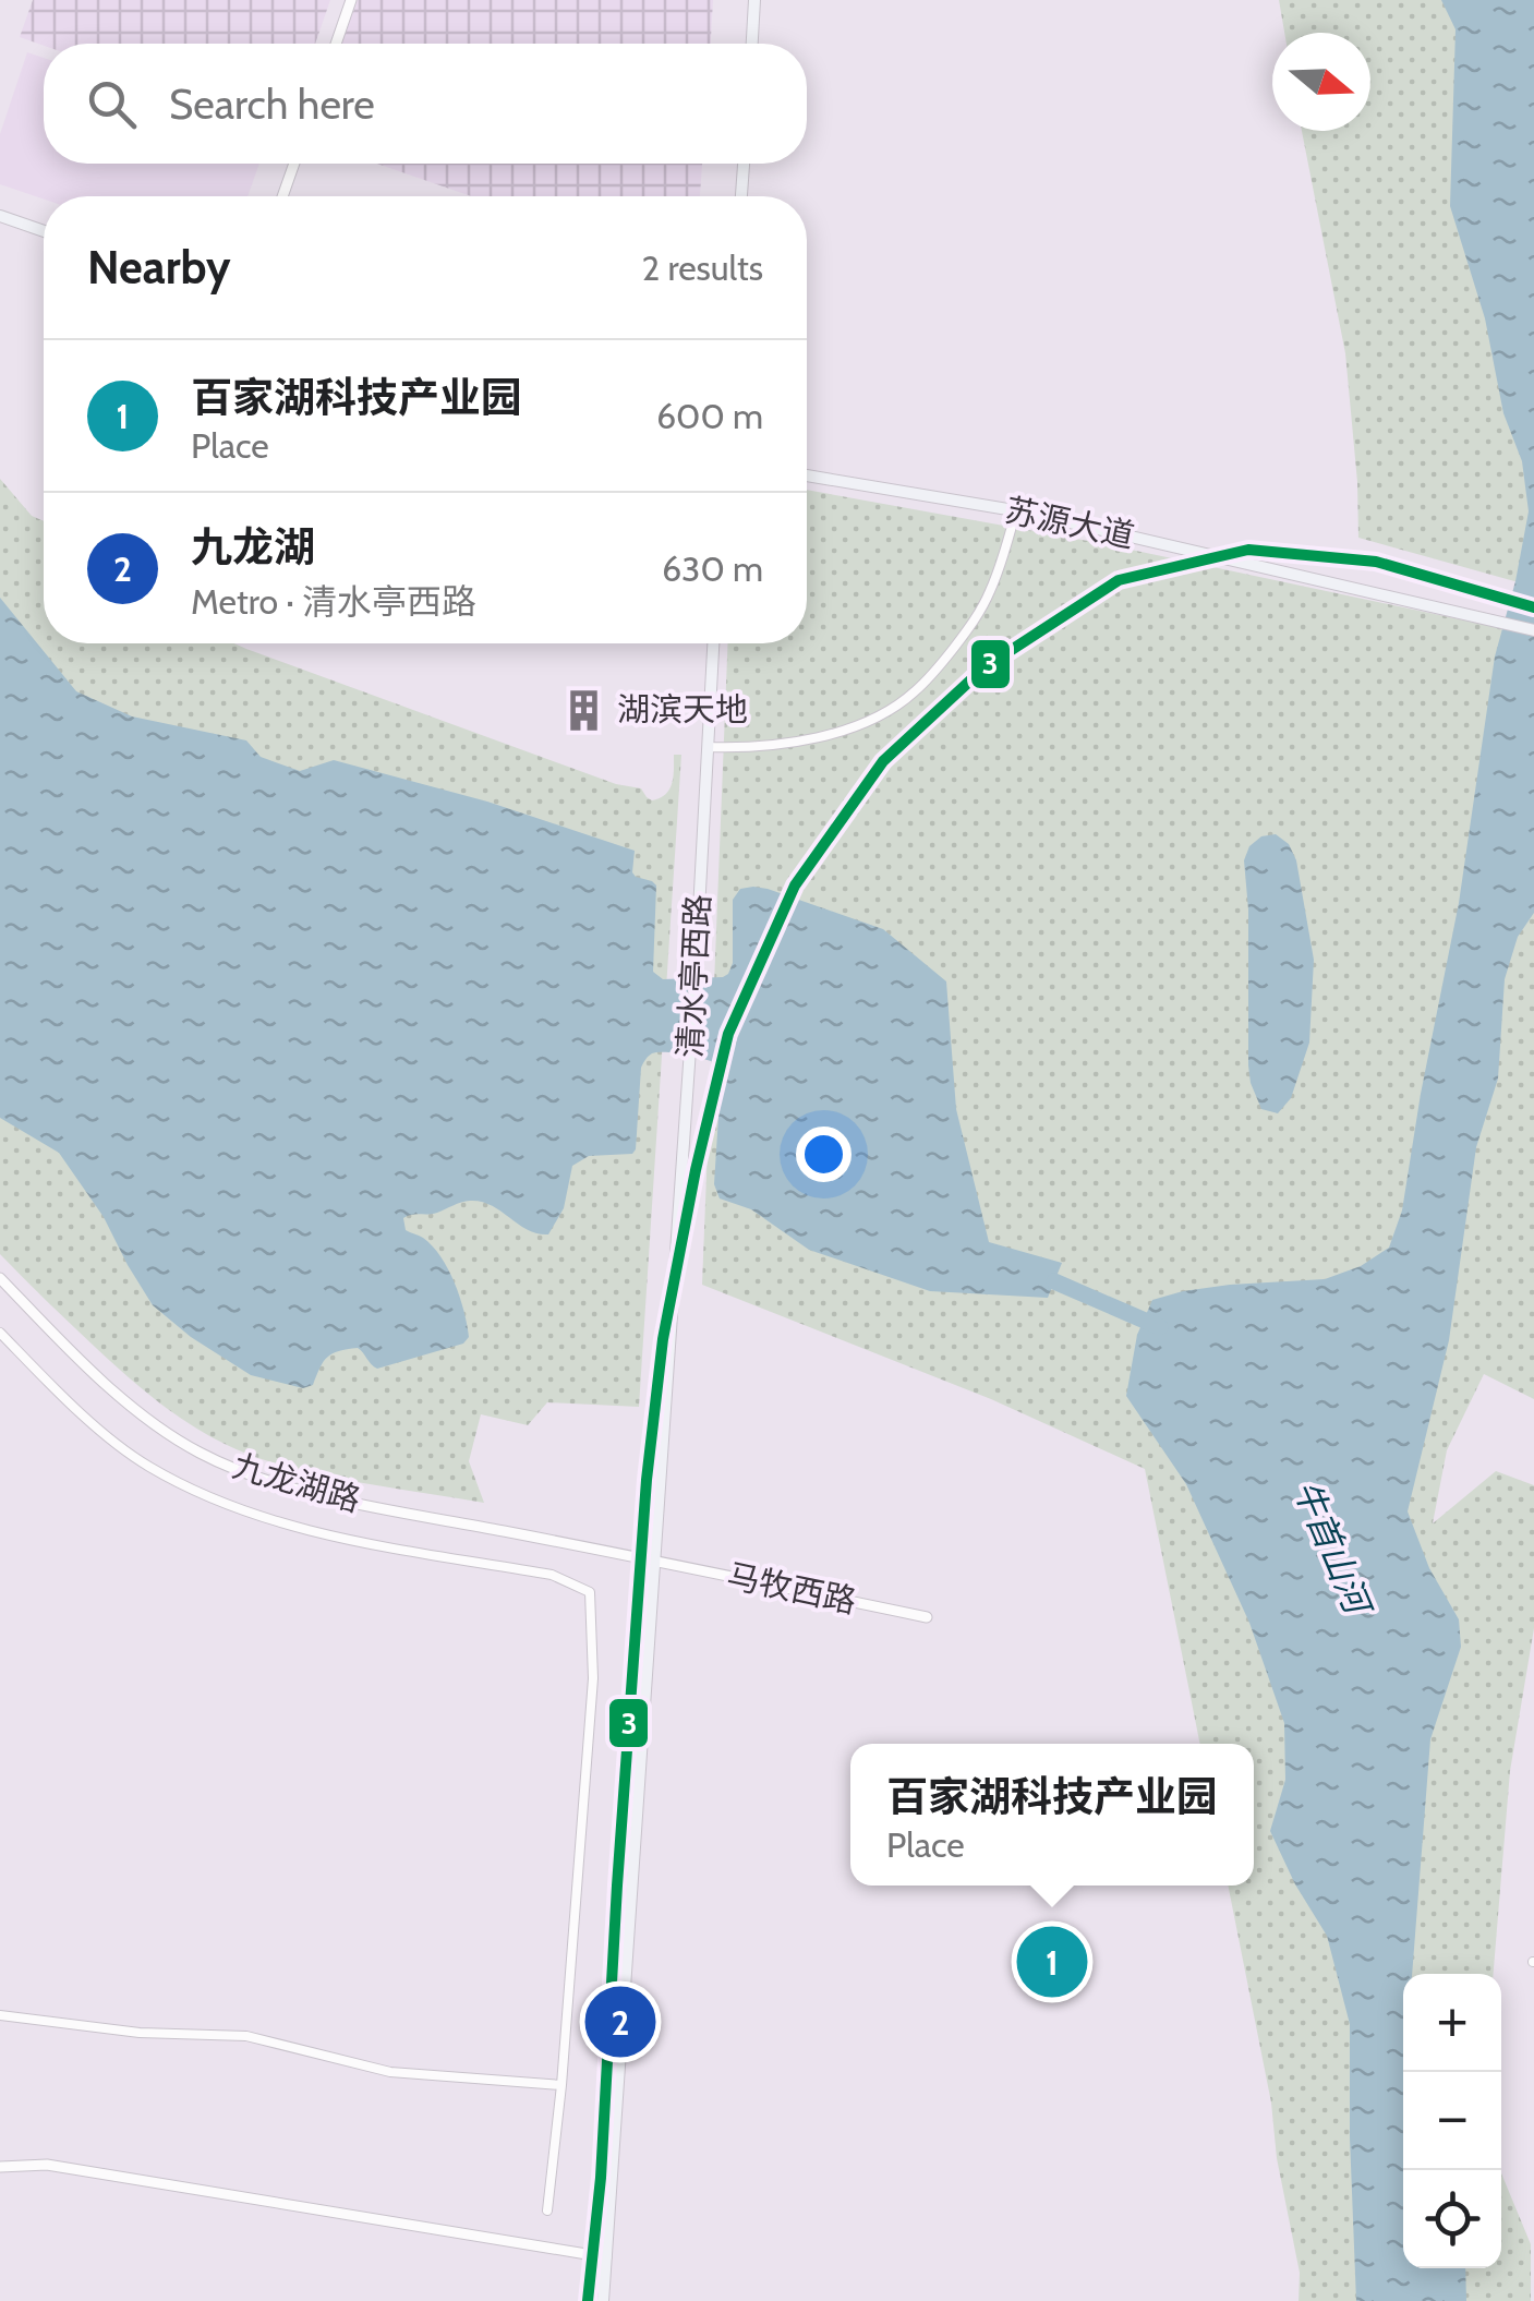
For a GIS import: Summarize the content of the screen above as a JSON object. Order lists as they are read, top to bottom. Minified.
{"streets":{"main road":["苏源大道","清水亭西路"],"street":["九龙湖路","马牧西路"]},"crossings":[["清水亭西路","九龙湖路"],["清水亭西路","马牧西路"],["九龙湖路","马牧西路"]],"water":["牛首山河"],"places":{"building":["湖滨天地"]},"lines":["transit line 3"],"north":"right","page":{"search":"Search here","heading":["Nearby","2 results"],"list":[{"mark":"1","name":"百家湖科技产业园","note":"Place","value":"600 m"},{"mark":"2","name":"九龙湖","note":"Metro · 清水亭西路","value":"630 m"}],"popup":["百家湖科技产业园","Place"],"pins":["1","2"],"map_buttons":["+","−"]}}
